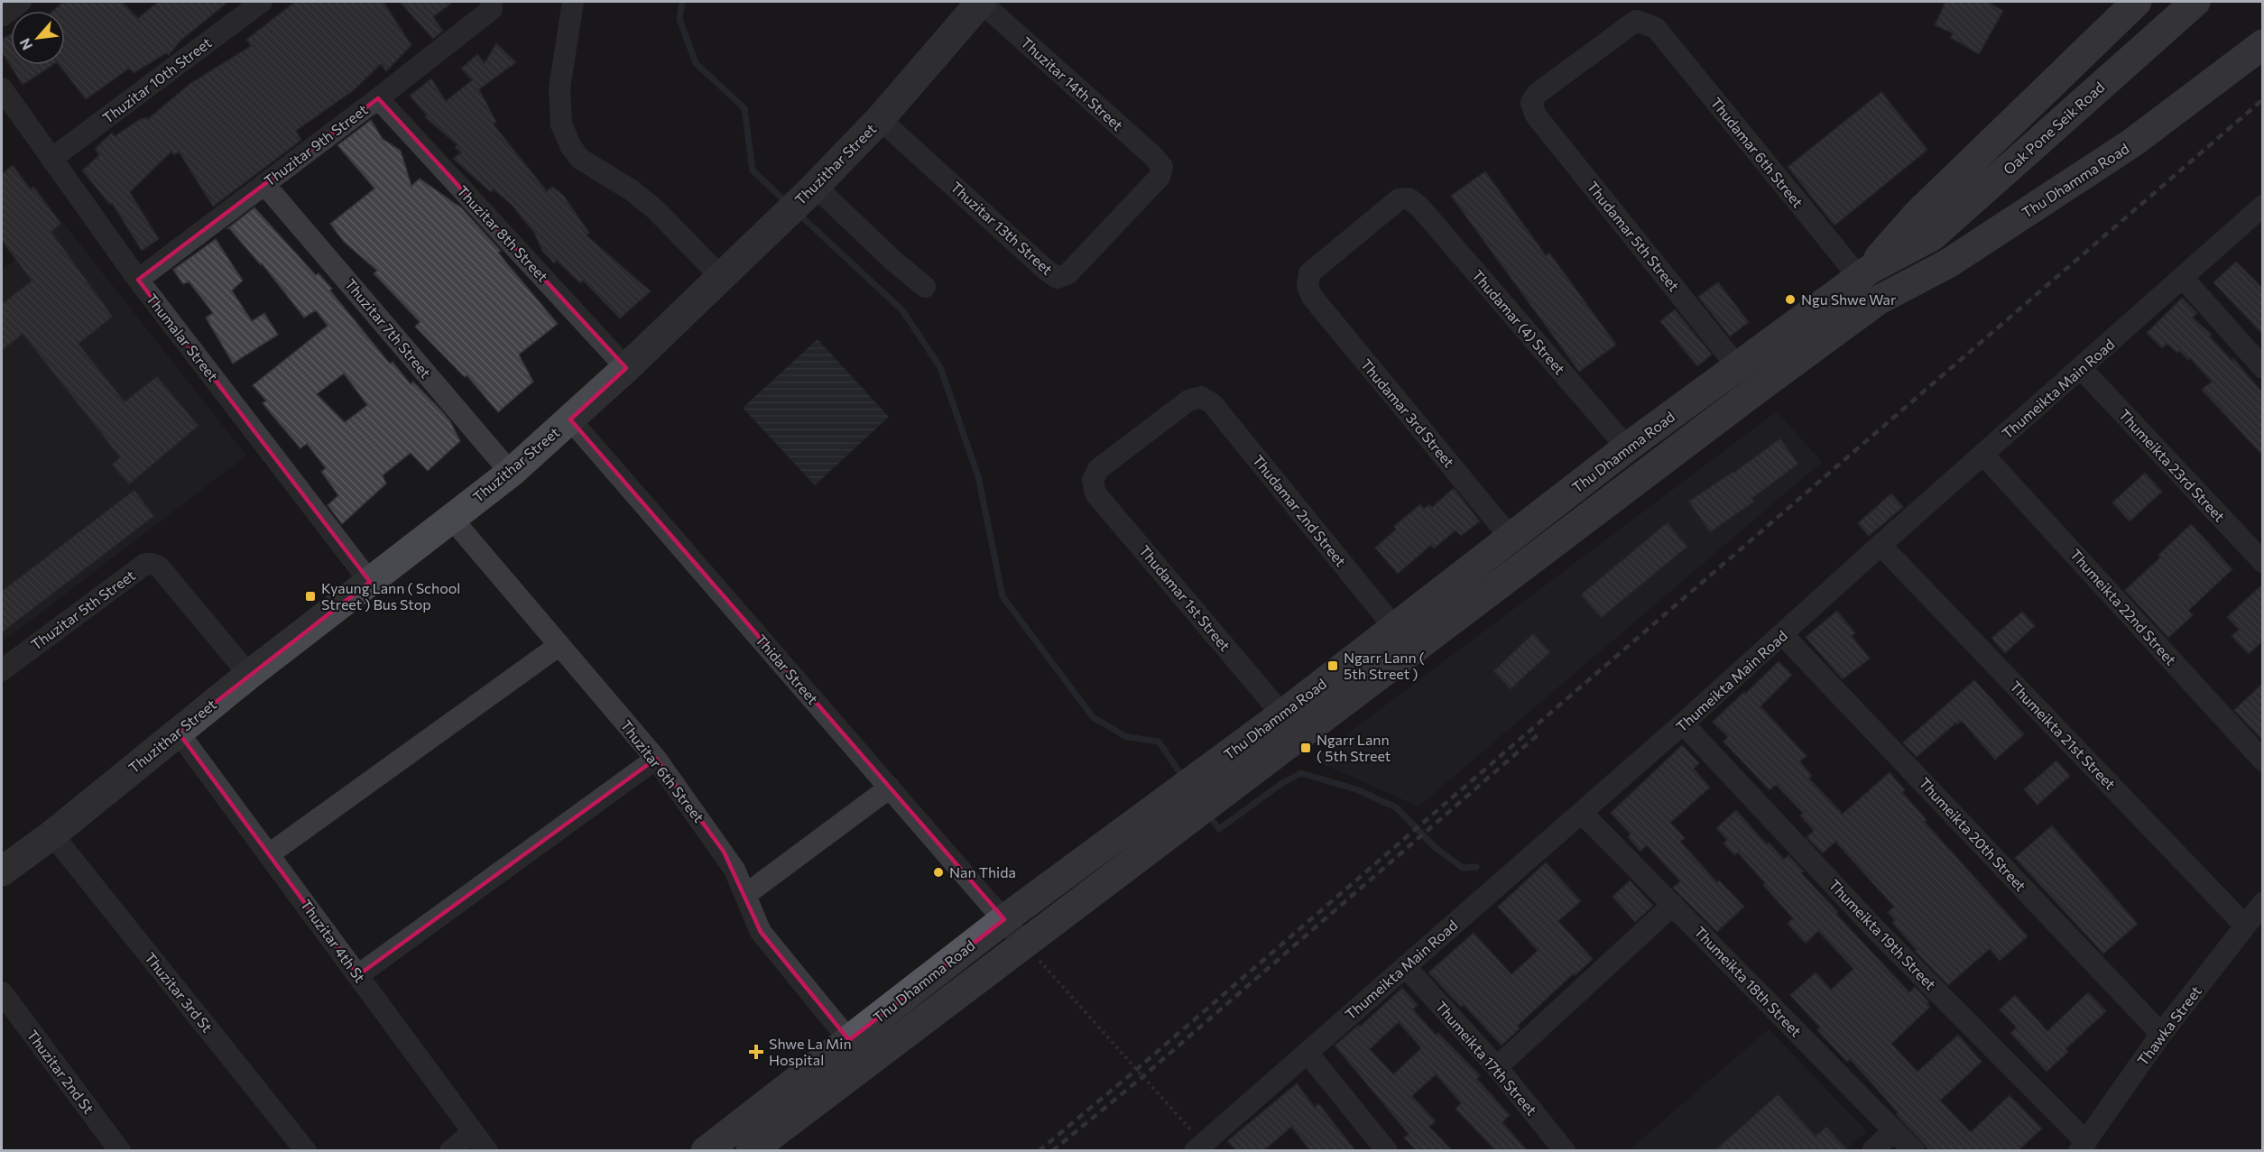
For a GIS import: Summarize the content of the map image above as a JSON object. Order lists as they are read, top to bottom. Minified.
{"streets":{"main road":["Oak Pone Seik Road","Thuzithar Street","Thu Dhamma Road"],"street":["Thuzitar 10th Street","Thuzitar 14th Street","Thuzitar 9th Street","Thudamar 6th Street","Thuzitar 13th Street","Thuzitar 8th Street","Thudamar 5th Street","Thudamar (4) Street","Thuzitar 7th Street","Thumalar Street","Thumeikta Main Road","Thudamar 3rd Street","Thumeikta 23rd Street","Thudamar 2nd Street","Thudamar 1st Street","Thumeikta 22nd Street","Thuzitar 5th Street","Thidar Street","Thumeikta 21st Street","Thuzitar 6th Street","Thumeikta 20th Street","Thumeikta 19th Street","Thuzitar 4th St","Thumeikta 18th Street","Thuzitar 3rd St","Thawka Street","Thumeikta 17th Street","Thuzitar 2nd St"]},"crossings":[["Thuzitar 10th Street","Thumalar Street"],["Thuzitar 14th Street","Thuzithar Street"],["Thuzitar 14th Street","Thuzitar 13th Street"],["Oak Pone Seik Road","Thu Dhamma Road"],["Thuzitar 9th Street","Thuzitar 8th Street"],["Thuzitar 9th Street","Thuzitar 7th Street"],["Thuzitar 9th Street","Thumalar Street"],["Thudamar 6th Street","Thu Dhamma Road"],["Thudamar 6th Street","Thudamar 5th Street"],["Thuzithar Street","Thuzitar 13th Street"],["Thuzithar Street","Thuzitar 8th Street"],["Thuzithar Street","Thuzitar 7th Street"],["Thuzithar Street","Thumalar Street"],["Thuzithar Street","Thuzitar 5th Street"],["Thuzithar Street","Thidar Street"],["Thuzithar Street","Thuzitar 6th Street"],["Thuzithar Street","Thuzitar 4th St"],["Thuzithar Street","Thuzitar 3rd St"],["Thu Dhamma Road","Thudamar 5th Street"],["Thu Dhamma Road","Thudamar (4) Street"],["Thu Dhamma Road","Thudamar 3rd Street"],["Thu Dhamma Road","Thudamar 2nd Street"],["Thu Dhamma Road","Thudamar 1st Street"],["Thu Dhamma Road","Thidar Street"],["Thu Dhamma Road","Thuzitar 6th Street"],["Thudamar (4) Street","Thudamar 3rd Street"],["Thumeikta Main Road","Thumeikta 23rd Street"],["Thumeikta Main Road","Thumeikta 22nd Street"],["Thumeikta Main Road","Thumeikta 21st Street"],["Thumeikta Main Road","Thumeikta 20th Street"],["Thumeikta Main Road","Thumeikta 19th Street"],["Thumeikta Main Road","Thumeikta 18th Street"],["Thumeikta Main Road","Thumeikta 17th Street"],["Thudamar 2nd Street","Thudamar 1st Street"],["Thumeikta 21st Street","Thawka Street"],["Thumeikta 20th Street","Thawka Street"],["Thumeikta 19th Street","Thawka Street"]],"places":{"other":["Ngu Shwe War","Nan Thida"],"transit":["Kyaung Lann ( School Street ) Bus Stop","Ngarr Lann ( 5th Street )","Ngarr Lann ( 5th Street"],"health":["Shwe La Min Hospital"]},"north":"bottom left"}
